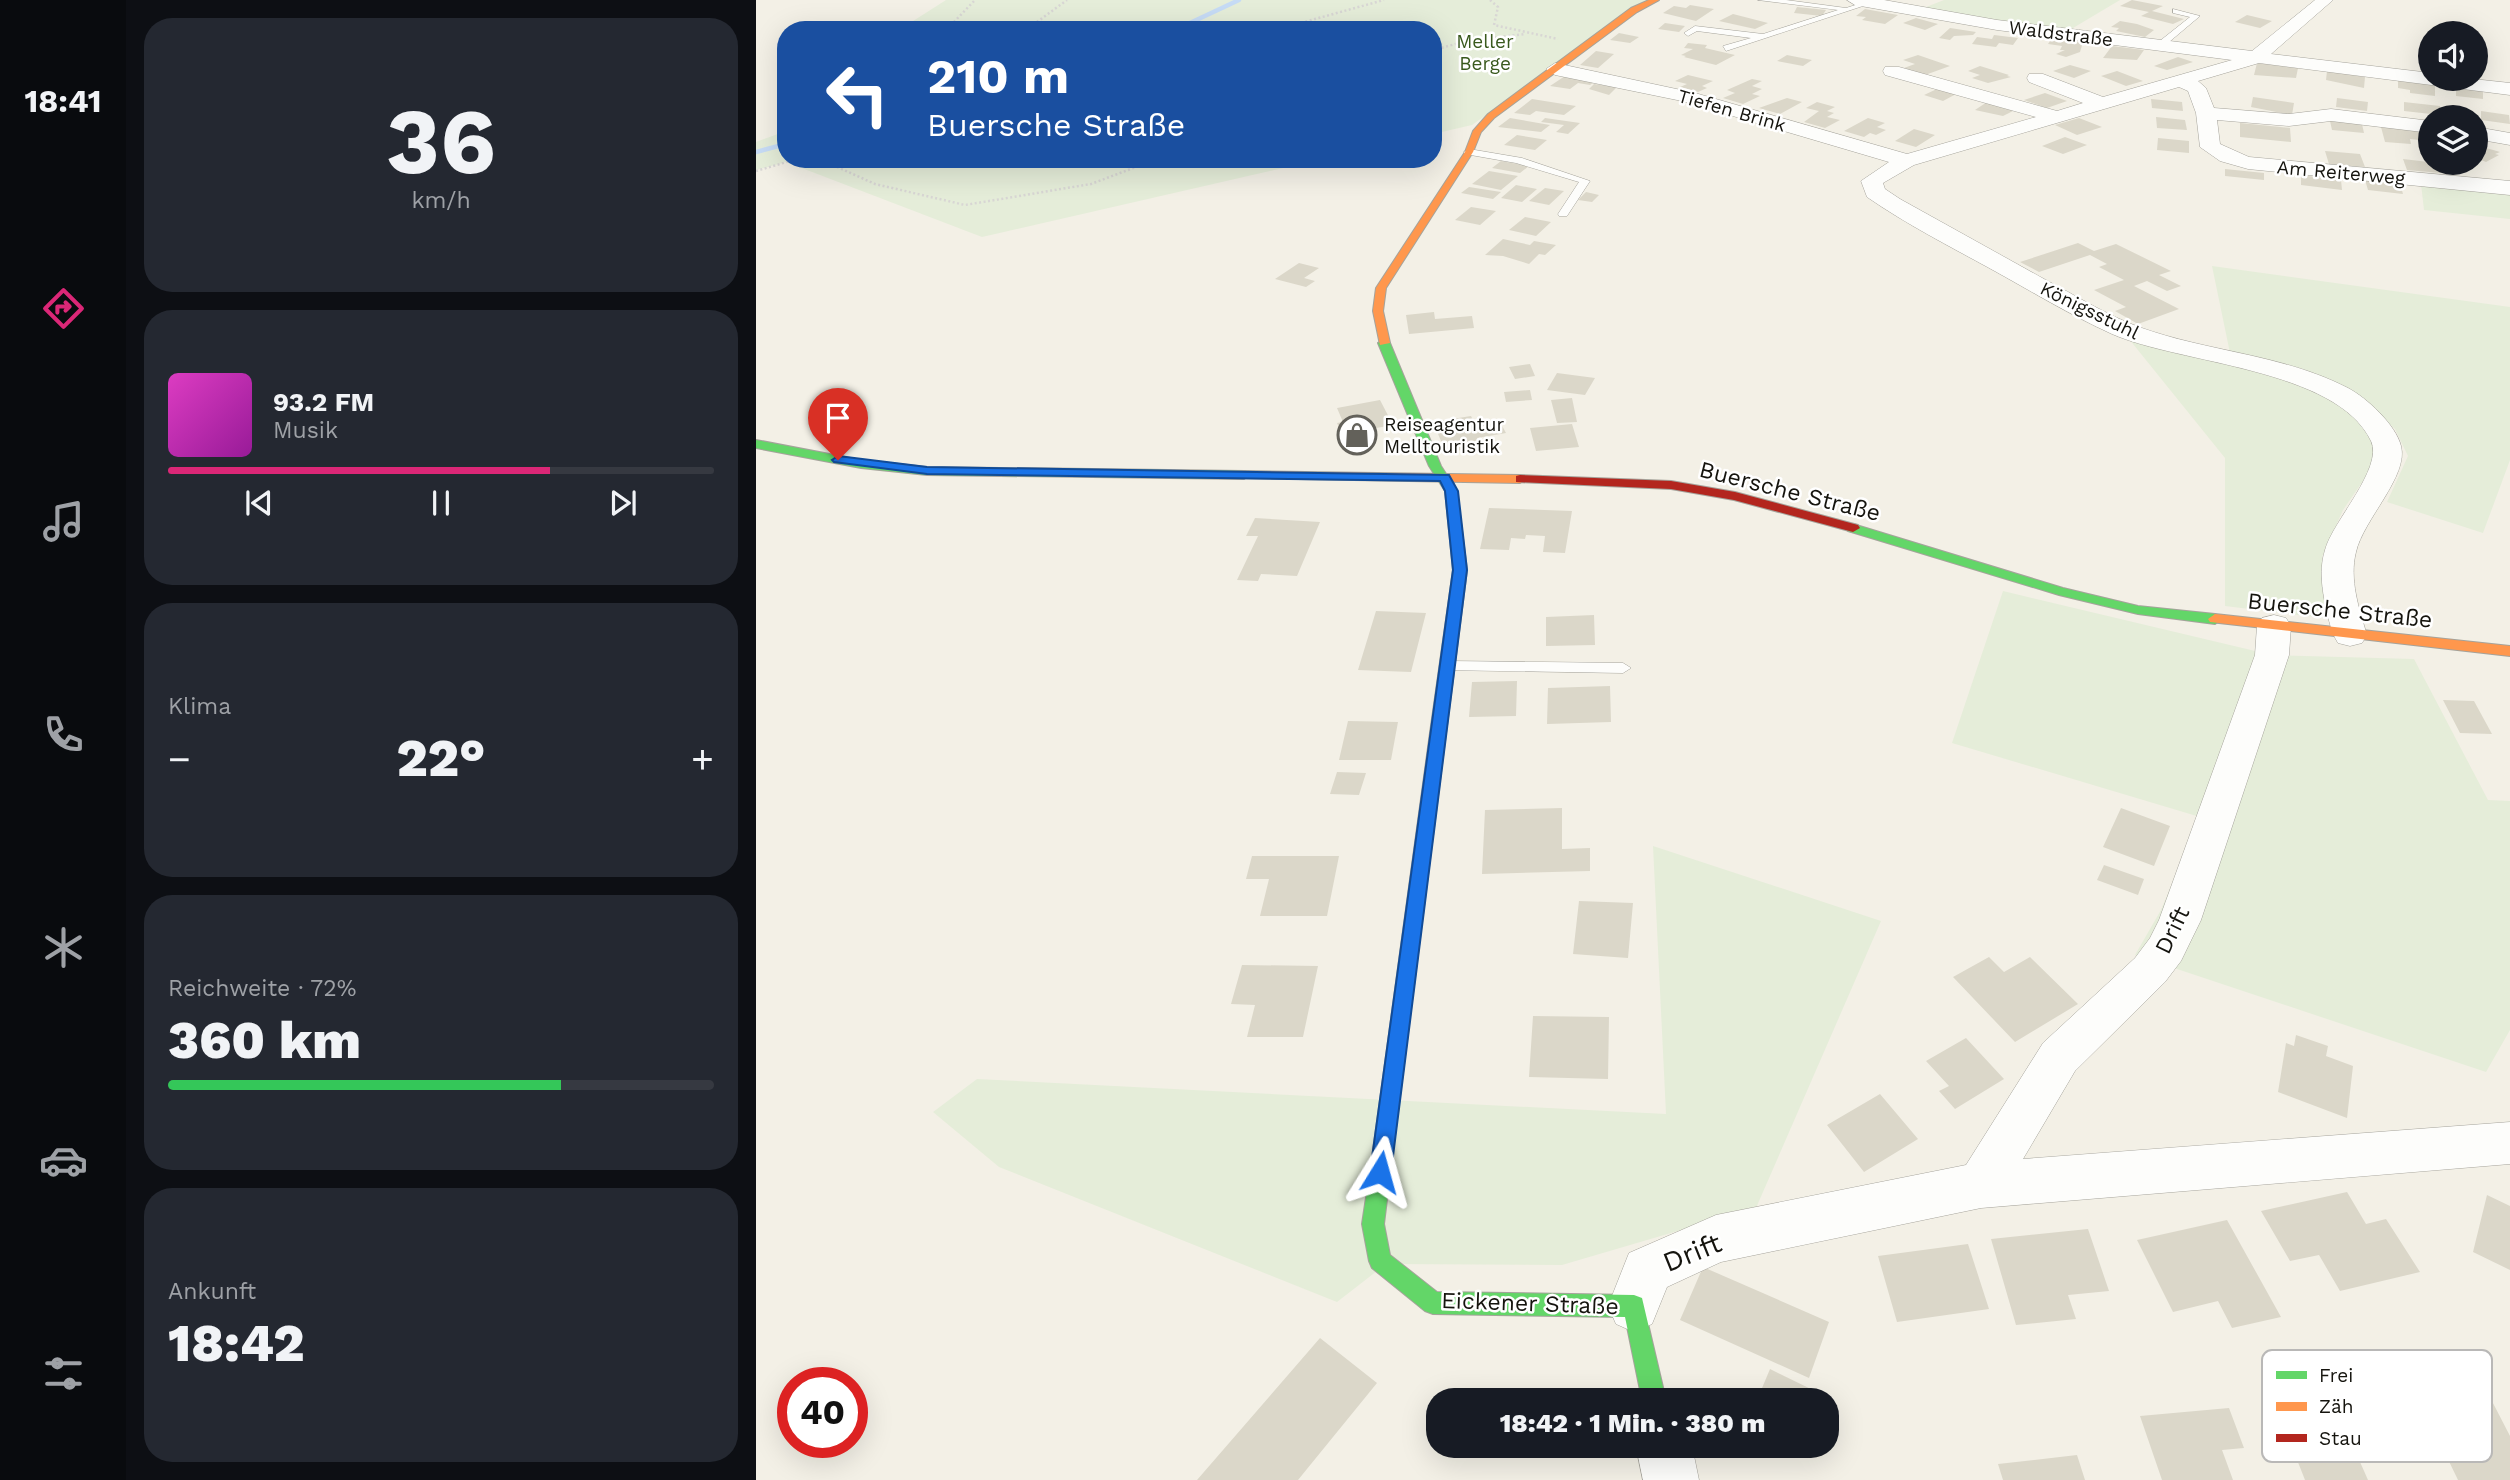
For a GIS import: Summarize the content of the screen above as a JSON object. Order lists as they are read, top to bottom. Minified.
{"streets":{"street":["Waldstraße","Tiefen Brink","Am Reiterweg","Königsstuhl","Buersche Straße","Drift","Eickener Straße"]},"crossings":[["Waldstraße","Königsstuhl"],["Tiefen Brink","Königsstuhl"],["Tiefen Brink","Eickener Straße"],["Am Reiterweg","Königsstuhl"],["Königsstuhl","Buersche Straße"],["Buersche Straße","Drift"],["Buersche Straße","Eickener Straße"],["Drift","Eickener Straße"]],"parks":["Meller Berge"],"places":{"shop":["Reiseagentur Melltouristik"]},"legend":["Frei","Zäh","Stau"],"page":{"tabs":"18:41","tile":[["36","km/h"],"Klima",["Reichweite · 72%","360 km"],["Ankunft","18:42"]],"turn":["210 m","Buersche Straße"],"song":["93.2 FM","Musik"],"heat":["−","22°","+"],"limit":"40","trip":"18:42 · 1 Min. · 380 m"}}
